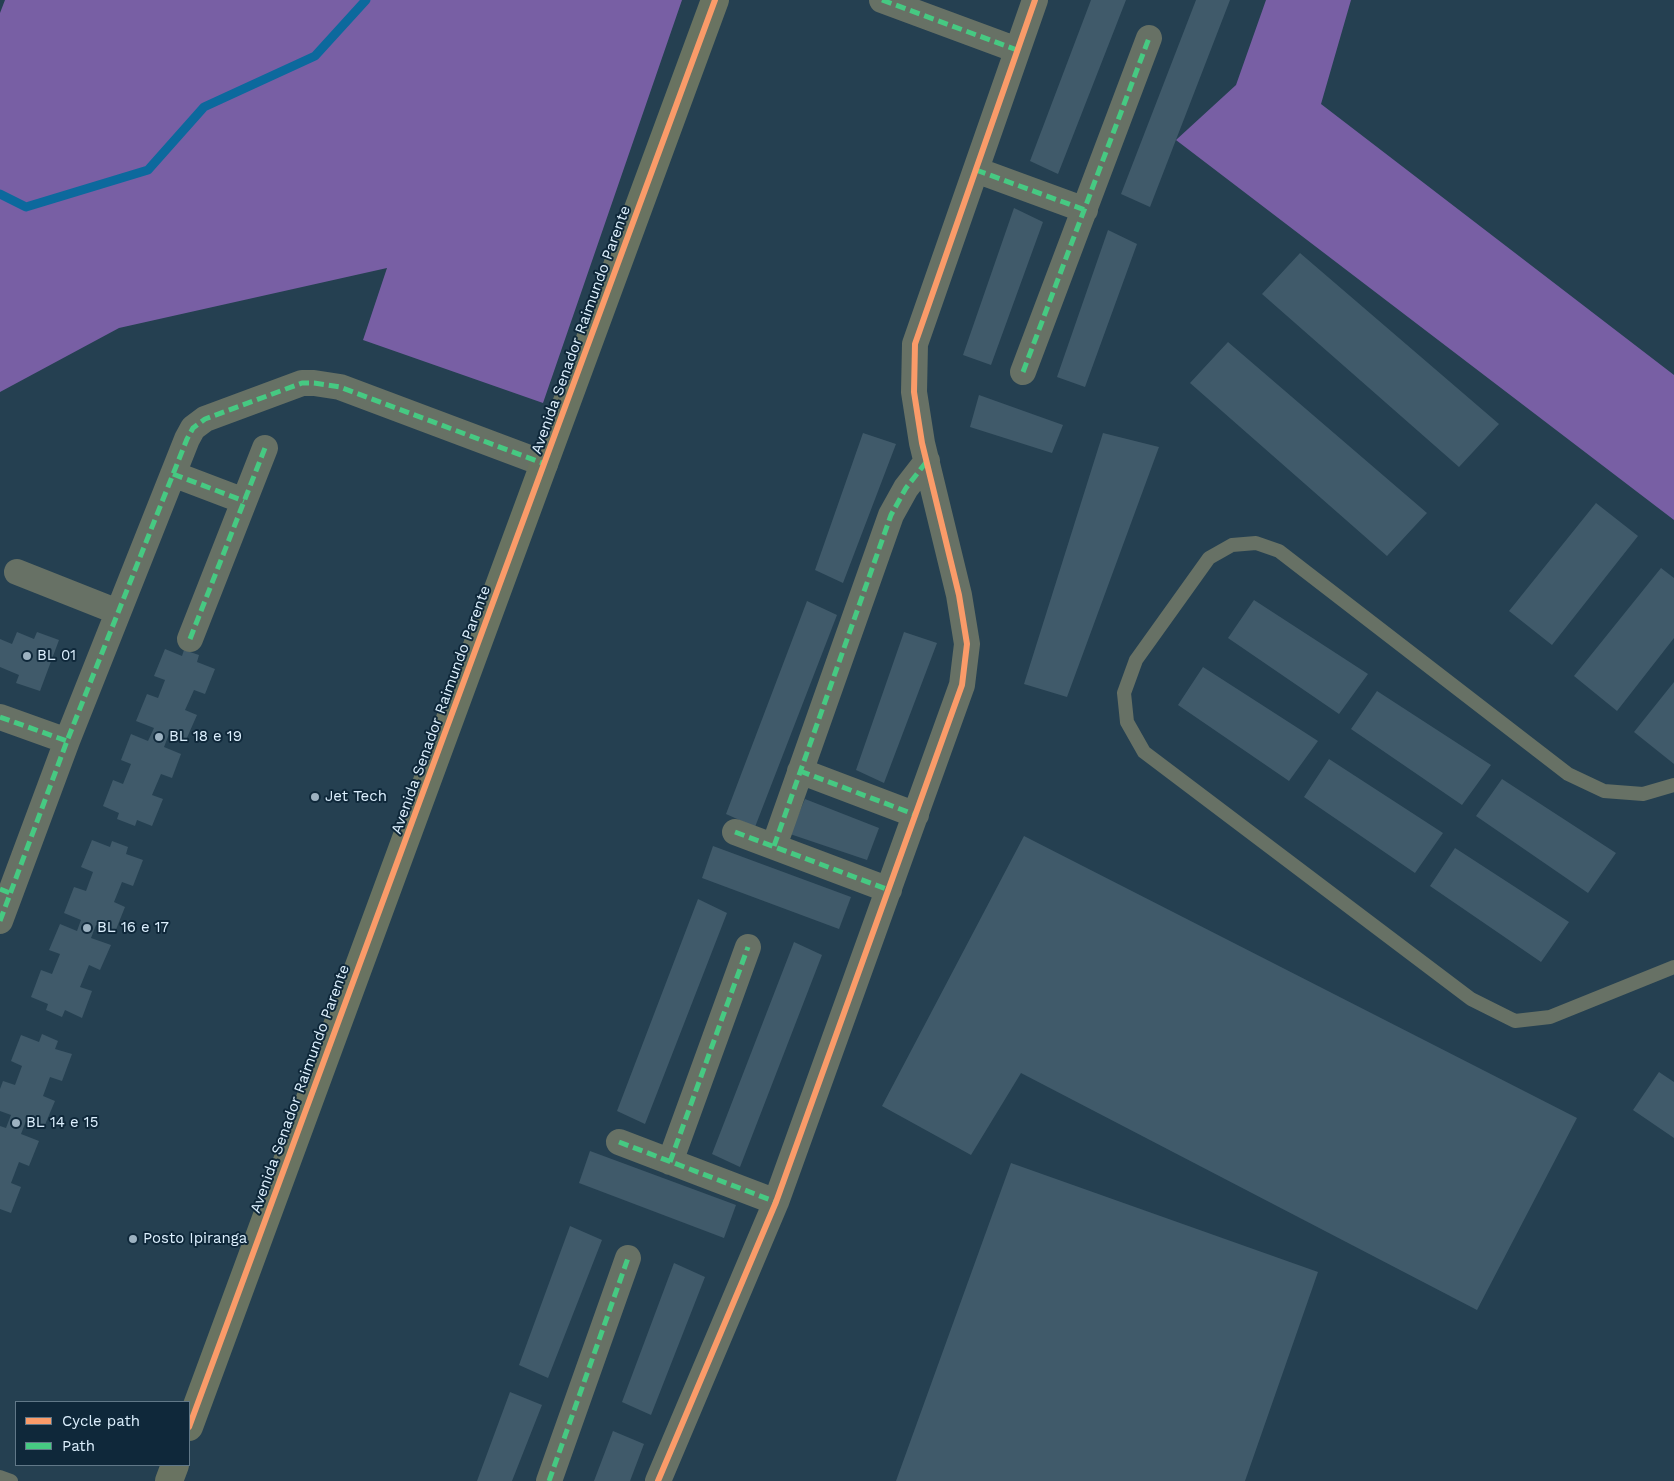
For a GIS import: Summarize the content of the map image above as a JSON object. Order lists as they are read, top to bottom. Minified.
{"streets":{"street":["Avenida Senador Raimundo Parente"]},"places":["BL 01","BL 18 e 19","Jet Tech","BL 16 e 17","BL 14 e 15","Posto Ipiranga"],"legend":["Cycle path","Path"]}
